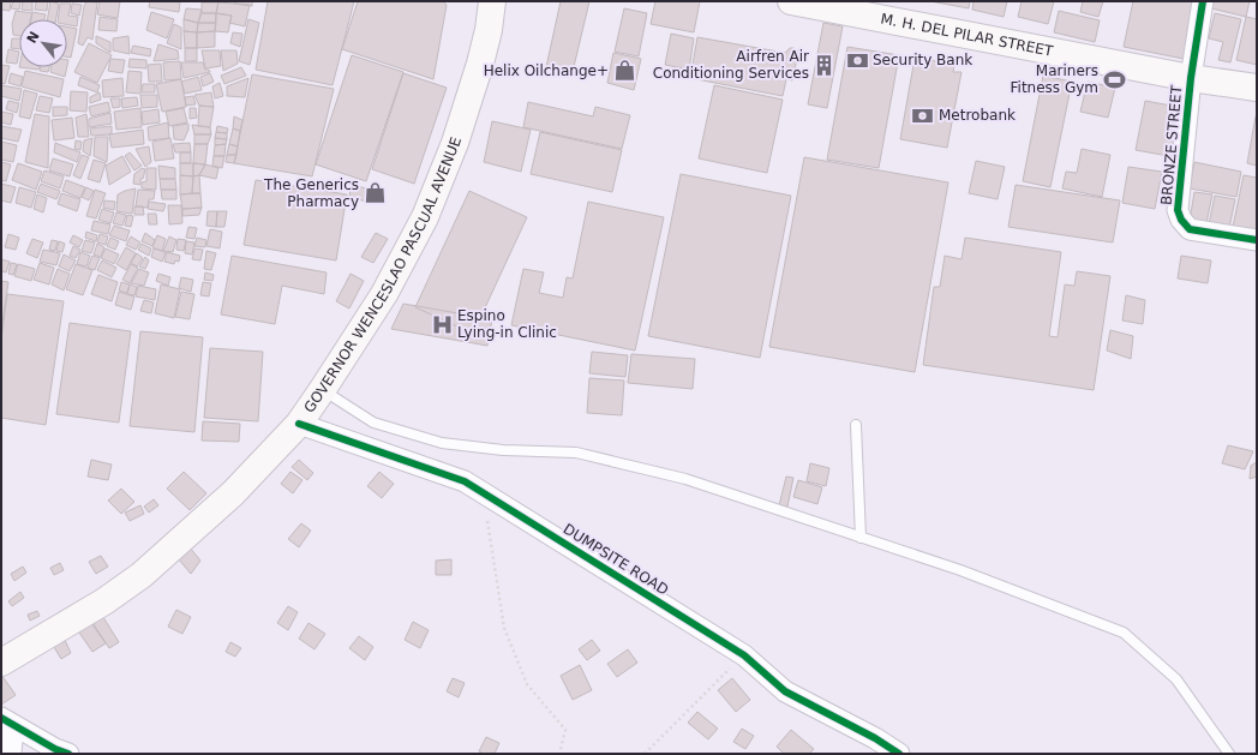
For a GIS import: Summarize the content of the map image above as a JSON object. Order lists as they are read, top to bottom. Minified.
{"streets":{"main road":["M. H. DEL PILAR STREET","GOVERNOR WENCESLAO PASCUAL AVENUE"],"street":["BRONZE STREET","DUMPSITE ROAD"]},"crossings":[["M. H. DEL PILAR STREET","BRONZE STREET"],["GOVERNOR WENCESLAO PASCUAL AVENUE","DUMPSITE ROAD"]],"places":{"bank":["Security Bank","Metrobank"],"building":["Airfren Air Conditioning Services"],"shop":["Helix Oilchange+","The Generics Pharmacy"],"sports":["Mariners Fitness Gym"],"hospital":["Espino Lying-in Clinic"]},"north":"top left"}
